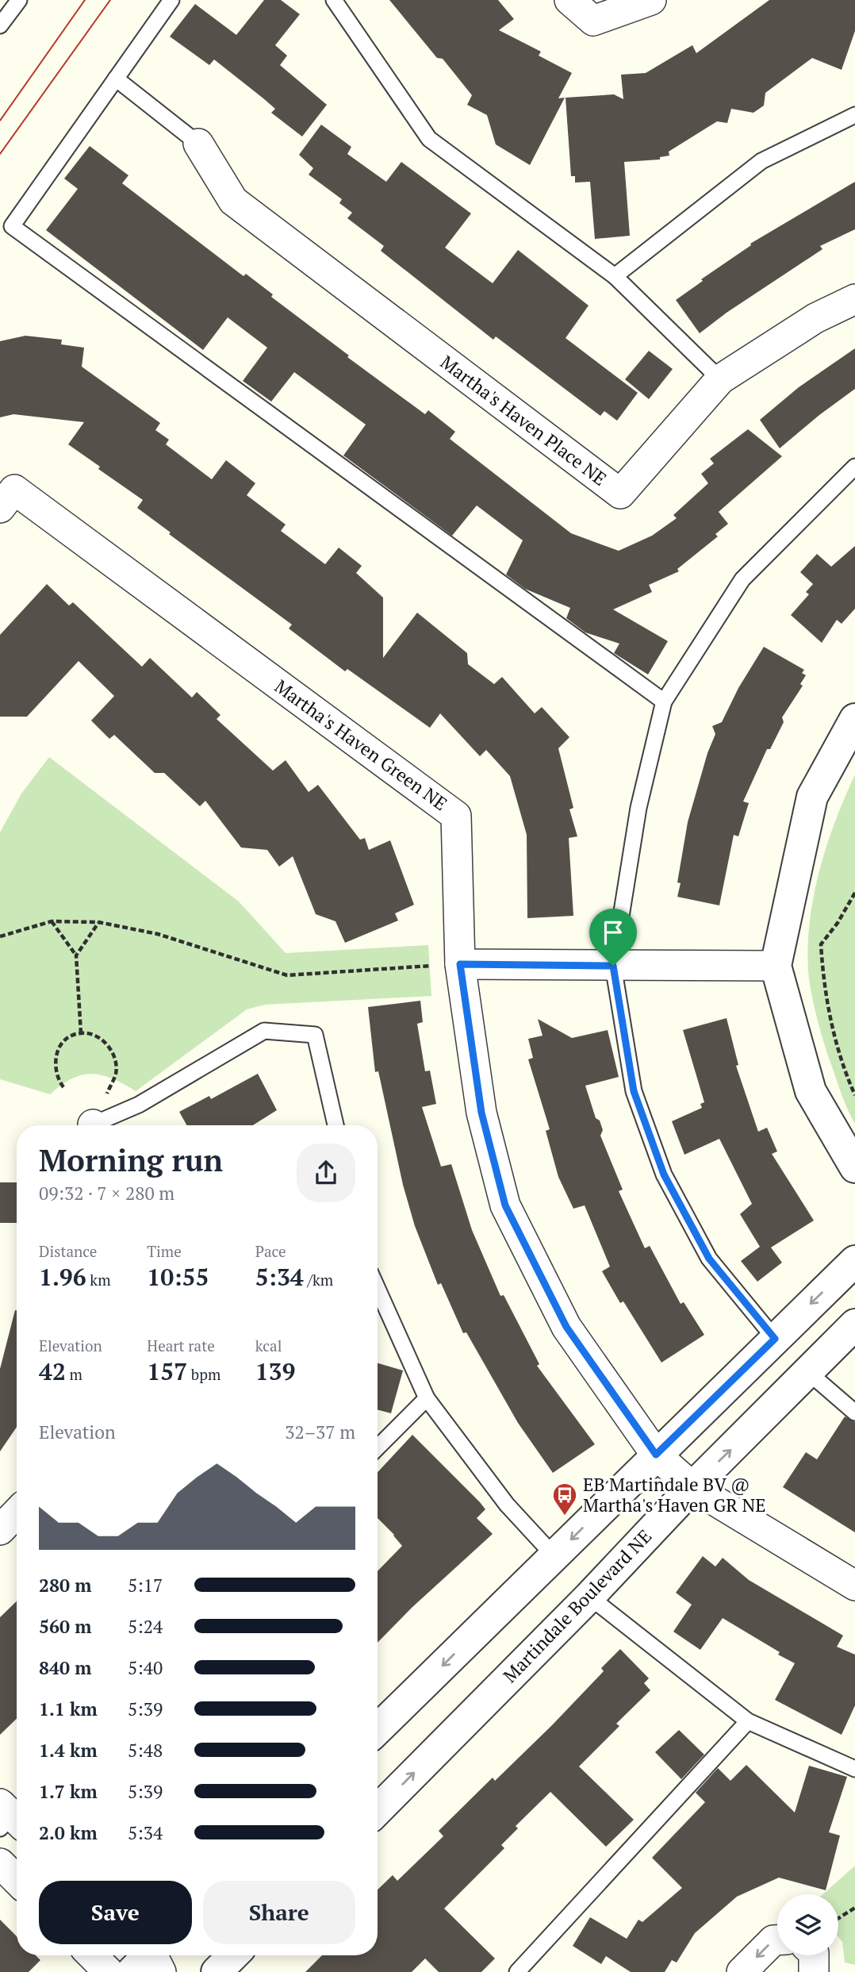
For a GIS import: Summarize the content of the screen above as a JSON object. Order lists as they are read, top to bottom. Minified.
{"streets":{"street":["Martha's Haven Place NE","Martha's Haven Green NE","Martindale Boulevard NE"]},"crossings":[["Martha's Haven Green NE","Martindale Boulevard NE"]],"places":{"bus stop":["EB Martindale BV @ Martha's Haven GR NE"]},"page":{"heading":["Morning run","09:32 · 7 × 280 m"],"stats":[["Distance","1.96 km"],["Time","10:55"],["Pace","5:34 /km"],["Elevation","42 m"],["Heart rate","157 bpm"],["kcal","139"]],"chart":["Elevation","32–37 m"],"list":[{"name":"280 m","note":"5:17"},{"name":"560 m","note":"5:24"},{"name":"840 m","note":"5:40"},{"name":"1.1 km","note":"5:39"},{"name":"1.4 km","note":"5:48"},{"name":"1.7 km","note":"5:39"},{"name":"2.0 km","note":"5:34"}],"buttons":["Save","Share"]}}
